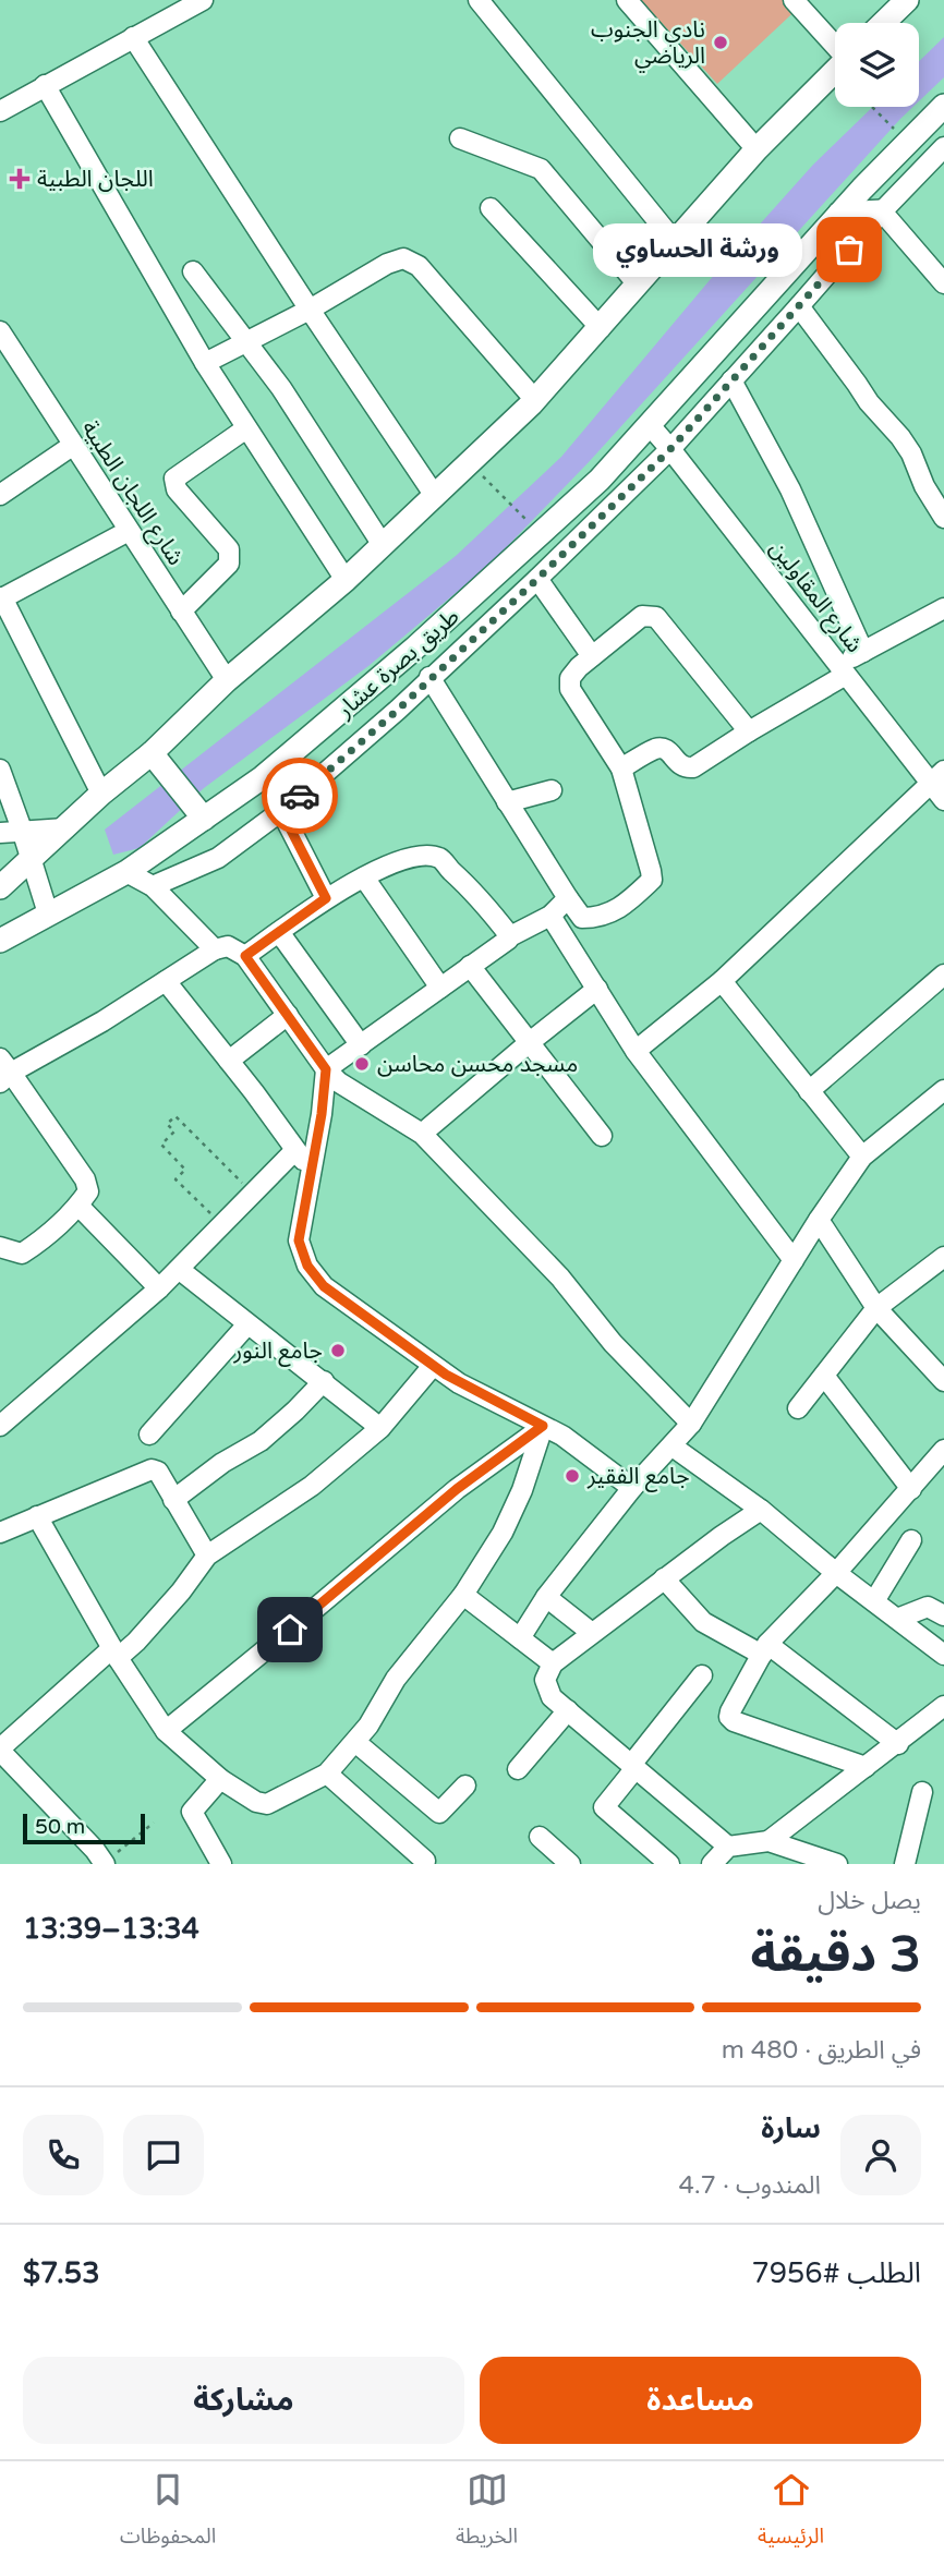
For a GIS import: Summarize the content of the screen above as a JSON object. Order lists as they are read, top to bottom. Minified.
{"streets":{"main road":["طريق بصرة عشار"],"street":["شارع اللجان الطبية","شارع المقاولين"]},"crossings":[["شارع المقاولين","طريق بصرة عشار"]],"places":{"other":["نادي الجنوب الرياضي","ورشة الحساوي","مسجد محسن محاسن","جامع النور","جامع الفقير"],"health":["اللجان الطبية"]},"scale_bar":"50 m","page":{"bubble":"ورشة الحساوي","scale":"50 m","heading":["3 دقيقة","يصل خلال","13:34–13:39"],"panel":["سارة","المندوب · 4.7","الطلب #7956","$7.53"],"bar":"في الطريق · 480 m","buttons":["مساعدة","مشاركة"],"tabs":["الرئيسية","الخريطة","المحفوظات"]}}
